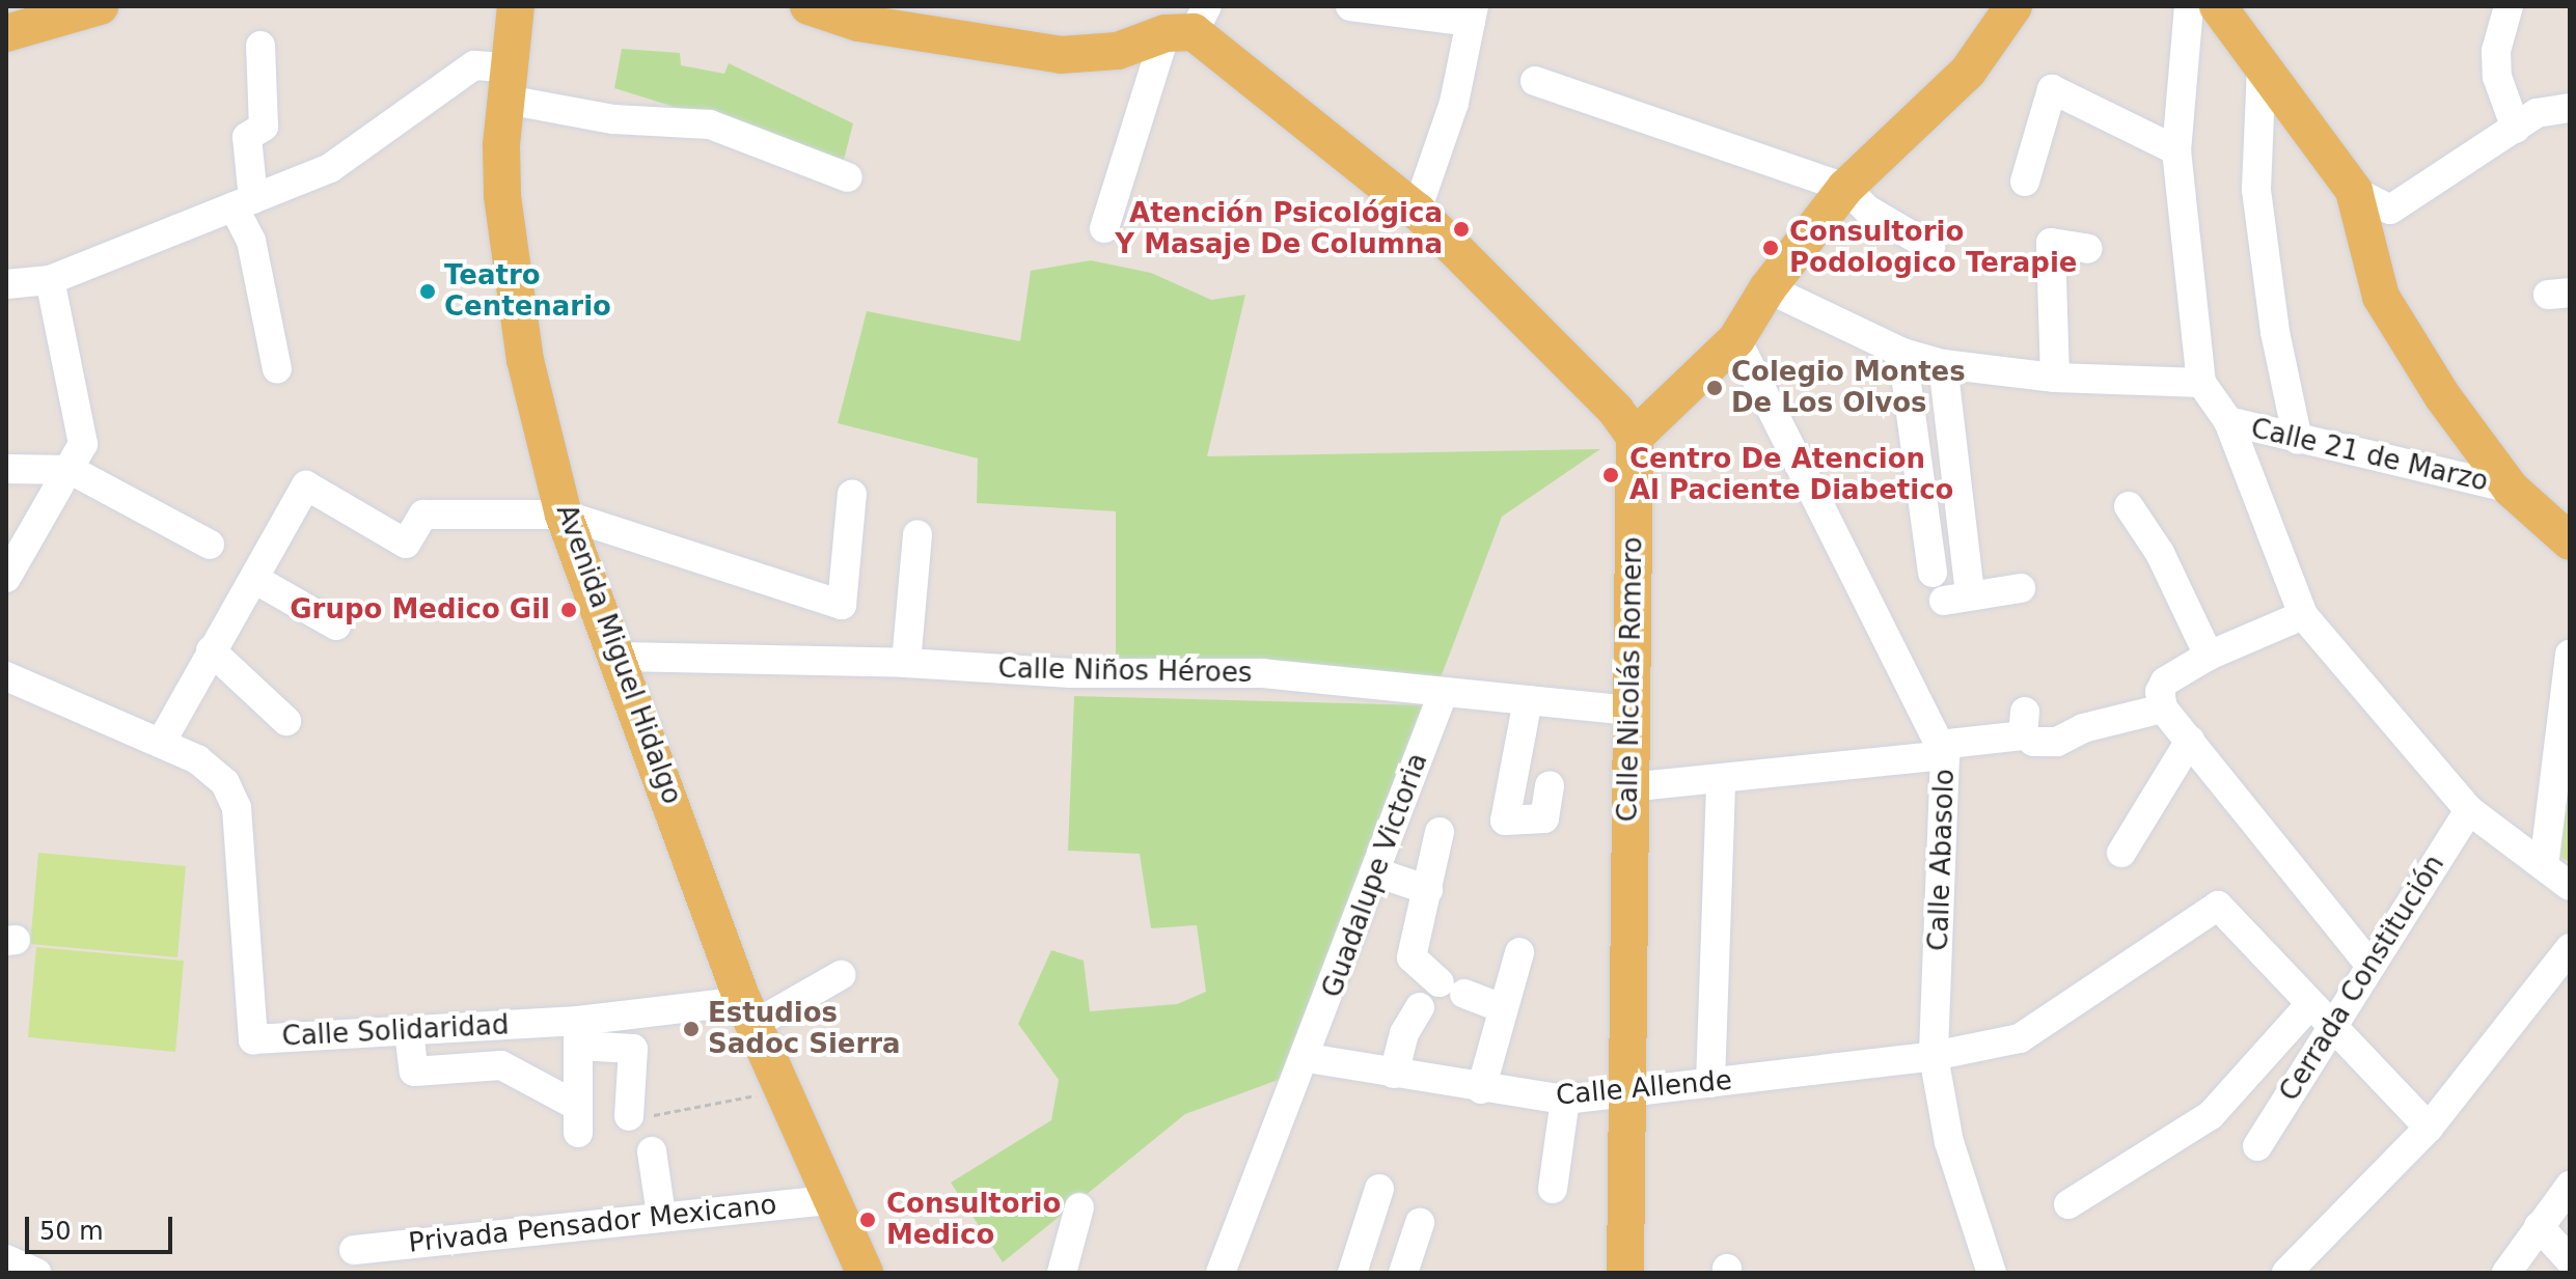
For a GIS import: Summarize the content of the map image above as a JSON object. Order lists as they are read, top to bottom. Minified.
{"streets":{"main road":["Avenida Miguel Hidalgo","Calle Nicolás Romero"],"street":["Calle 21 de Marzo","Calle Niños Héroes","Calle Abasolo","Guadalupe Victoria","Cerrada Constitución","Calle Solidaridad","Calle Allende","Privada Pensador Mexicano"]},"crossings":[["Avenida Miguel Hidalgo","Calle Niños Héroes"],["Avenida Miguel Hidalgo","Calle Solidaridad"],["Avenida Miguel Hidalgo","Privada Pensador Mexicano"],["Calle Niños Héroes","Calle Nicolás Romero"],["Calle Niños Héroes","Guadalupe Victoria"],["Calle Nicolás Romero","Calle Allende"],["Calle Abasolo","Calle Allende"],["Guadalupe Victoria","Calle Allende"]],"places":["Atención Psicológica Y Masaje De Columna","Consultorio Podologico Terapie","Teatro Centenario","Colegio Montes De Los Olvos","Centro De Atencion Al Paciente Diabetico","Grupo Medico Gil","Estudios Sadoc Sierra","Consultorio Medico"],"scale_bar":"50 m"}
